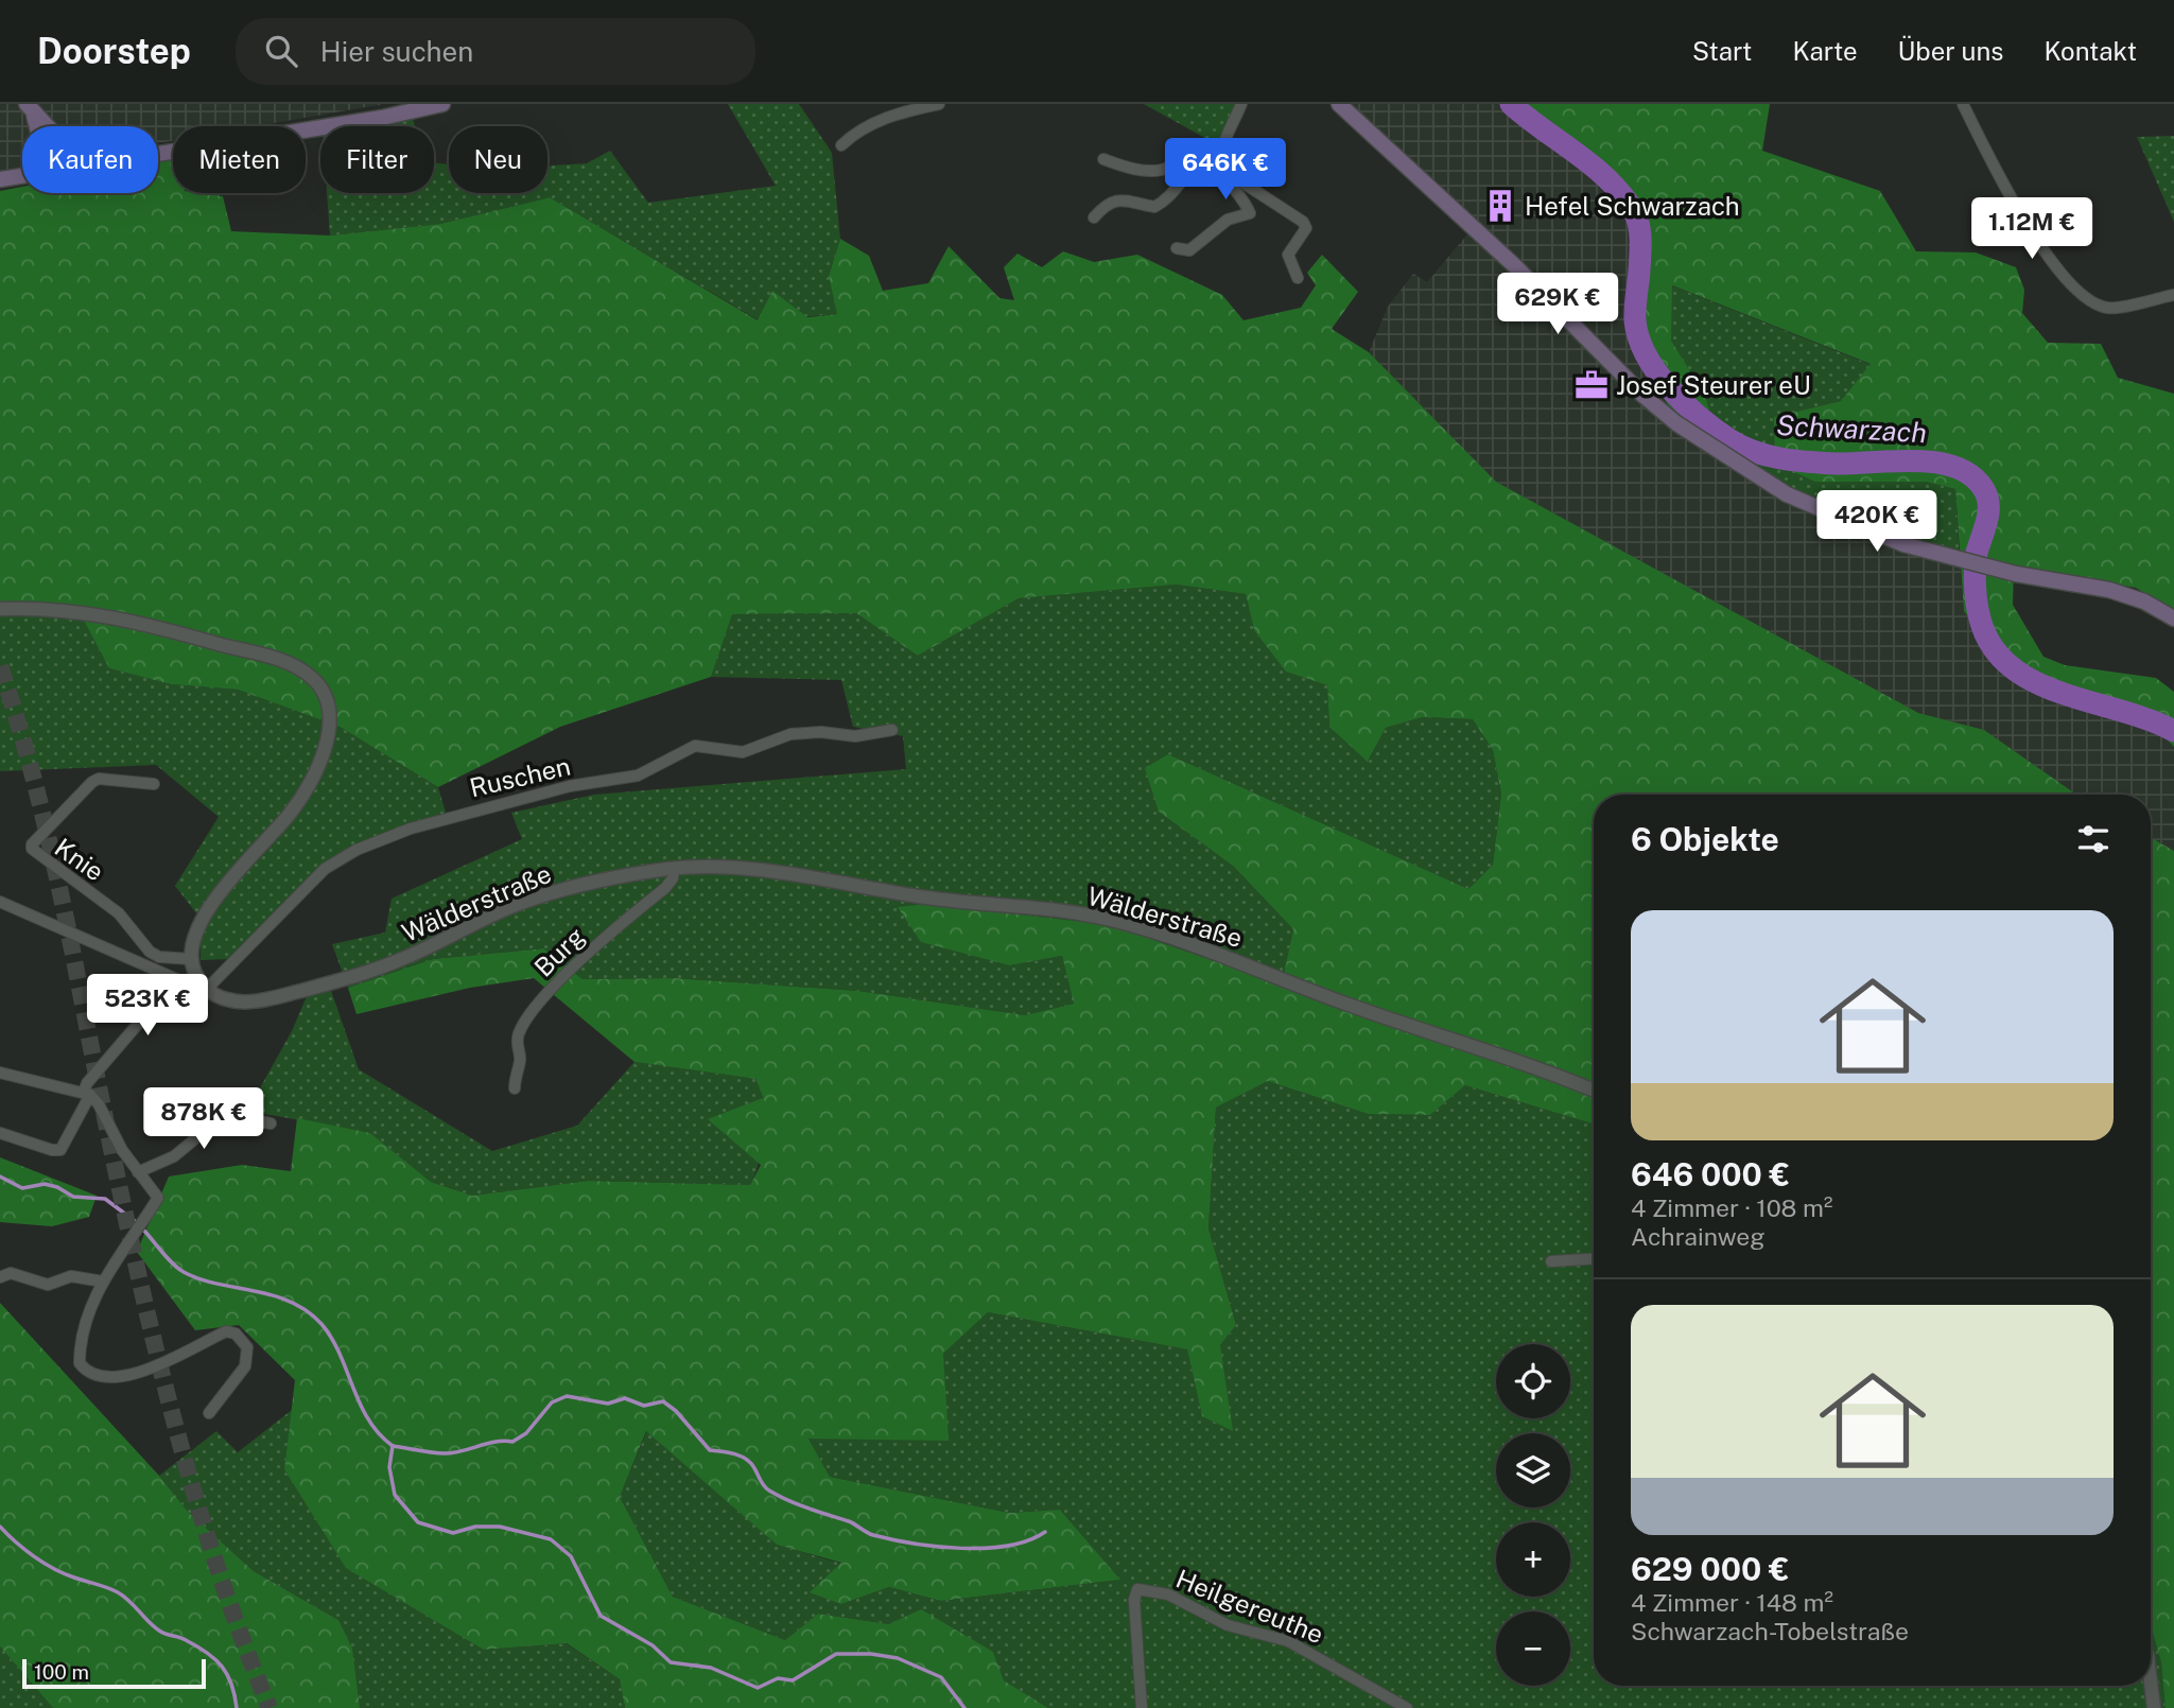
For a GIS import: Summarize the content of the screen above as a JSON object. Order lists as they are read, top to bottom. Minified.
{"streets":{"street":["Ruschen","Knie","Wälderstraße","Burg","Heilgereuthe"]},"crossings":[["Ruschen","Wälderstraße"],["Wälderstraße","Burg"]],"water":["Schwarzach"],"places":{"building":["Hefel Schwarzach"],"office":["Josef Steurer eU"]},"scale_bar":"100 m","page":{"header":"Doorstep","search":"Hier suchen","nav":["Start","Karte","Über uns","Kontakt"],"chip":["Kaufen","Mieten","Filter","Neu"],"price":["646K €","1.12M €","629K €","420K €","523K €","878K €"],"heading":"6 Objekte","list":[{"name":"646 000 €","note":"4 Zimmer · 108 m² · Achrainweg"},{"name":"629 000 €","note":"4 Zimmer · 148 m² · Schwarzach-Tobelstraße"}],"map_buttons":["+","−"],"scale":"100 m"}}
